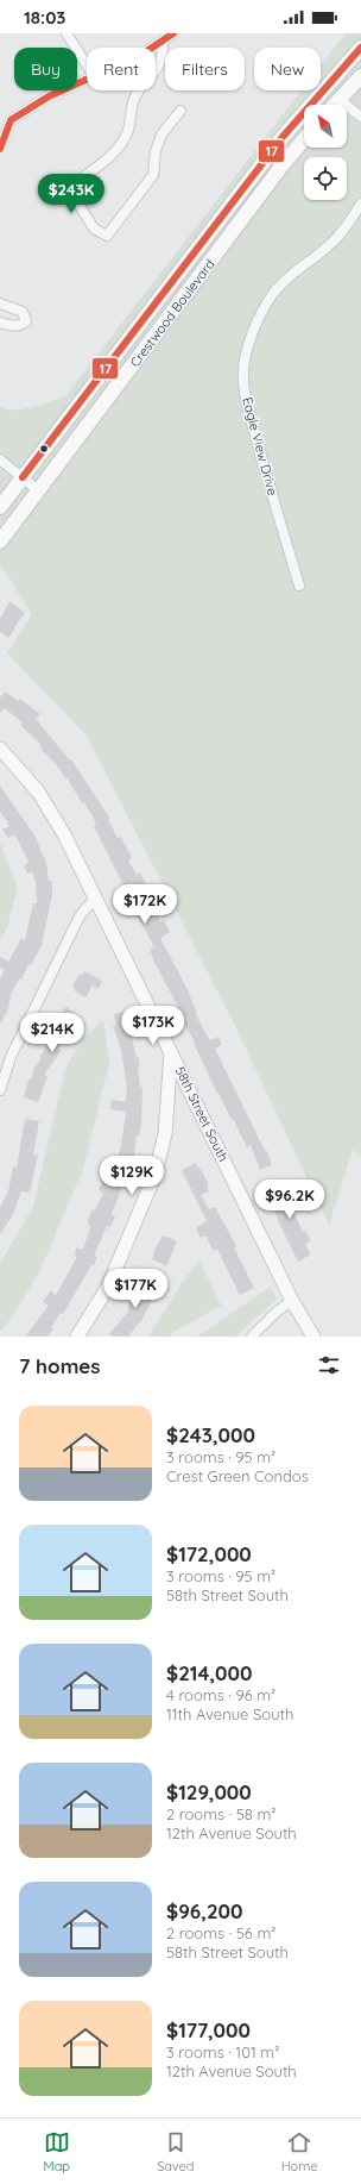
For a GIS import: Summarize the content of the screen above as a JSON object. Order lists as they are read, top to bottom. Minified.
{"streets":{"main road":["Crestwood Boulevard"],"street":["Eagle View Drive","58th Street South"]},"lines":["transit line 17"],"north":"top left","page":{"status":"18:03","chip":["Buy","Rent","Filters","New"],"price":["$243K","$172K","$173K","$214K","$129K","$96.2K","$177K"],"heading":"7 homes","list":[{"name":"$243,000","note":"3 rooms · 95 m² · Crest Green Condos"},{"name":"$172,000","note":"3 rooms · 95 m² · 58th Street South"},{"name":"$214,000","note":"4 rooms · 96 m² · 11th Avenue South"},{"name":"$129,000","note":"2 rooms · 58 m² · 12th Avenue South"},{"name":"$96,200","note":"2 rooms · 56 m² · 58th Street South"},{"name":"$177,000","note":"3 rooms · 101 m² · 12th Avenue South"}],"tabs":["Map","Saved","Home"]}}
